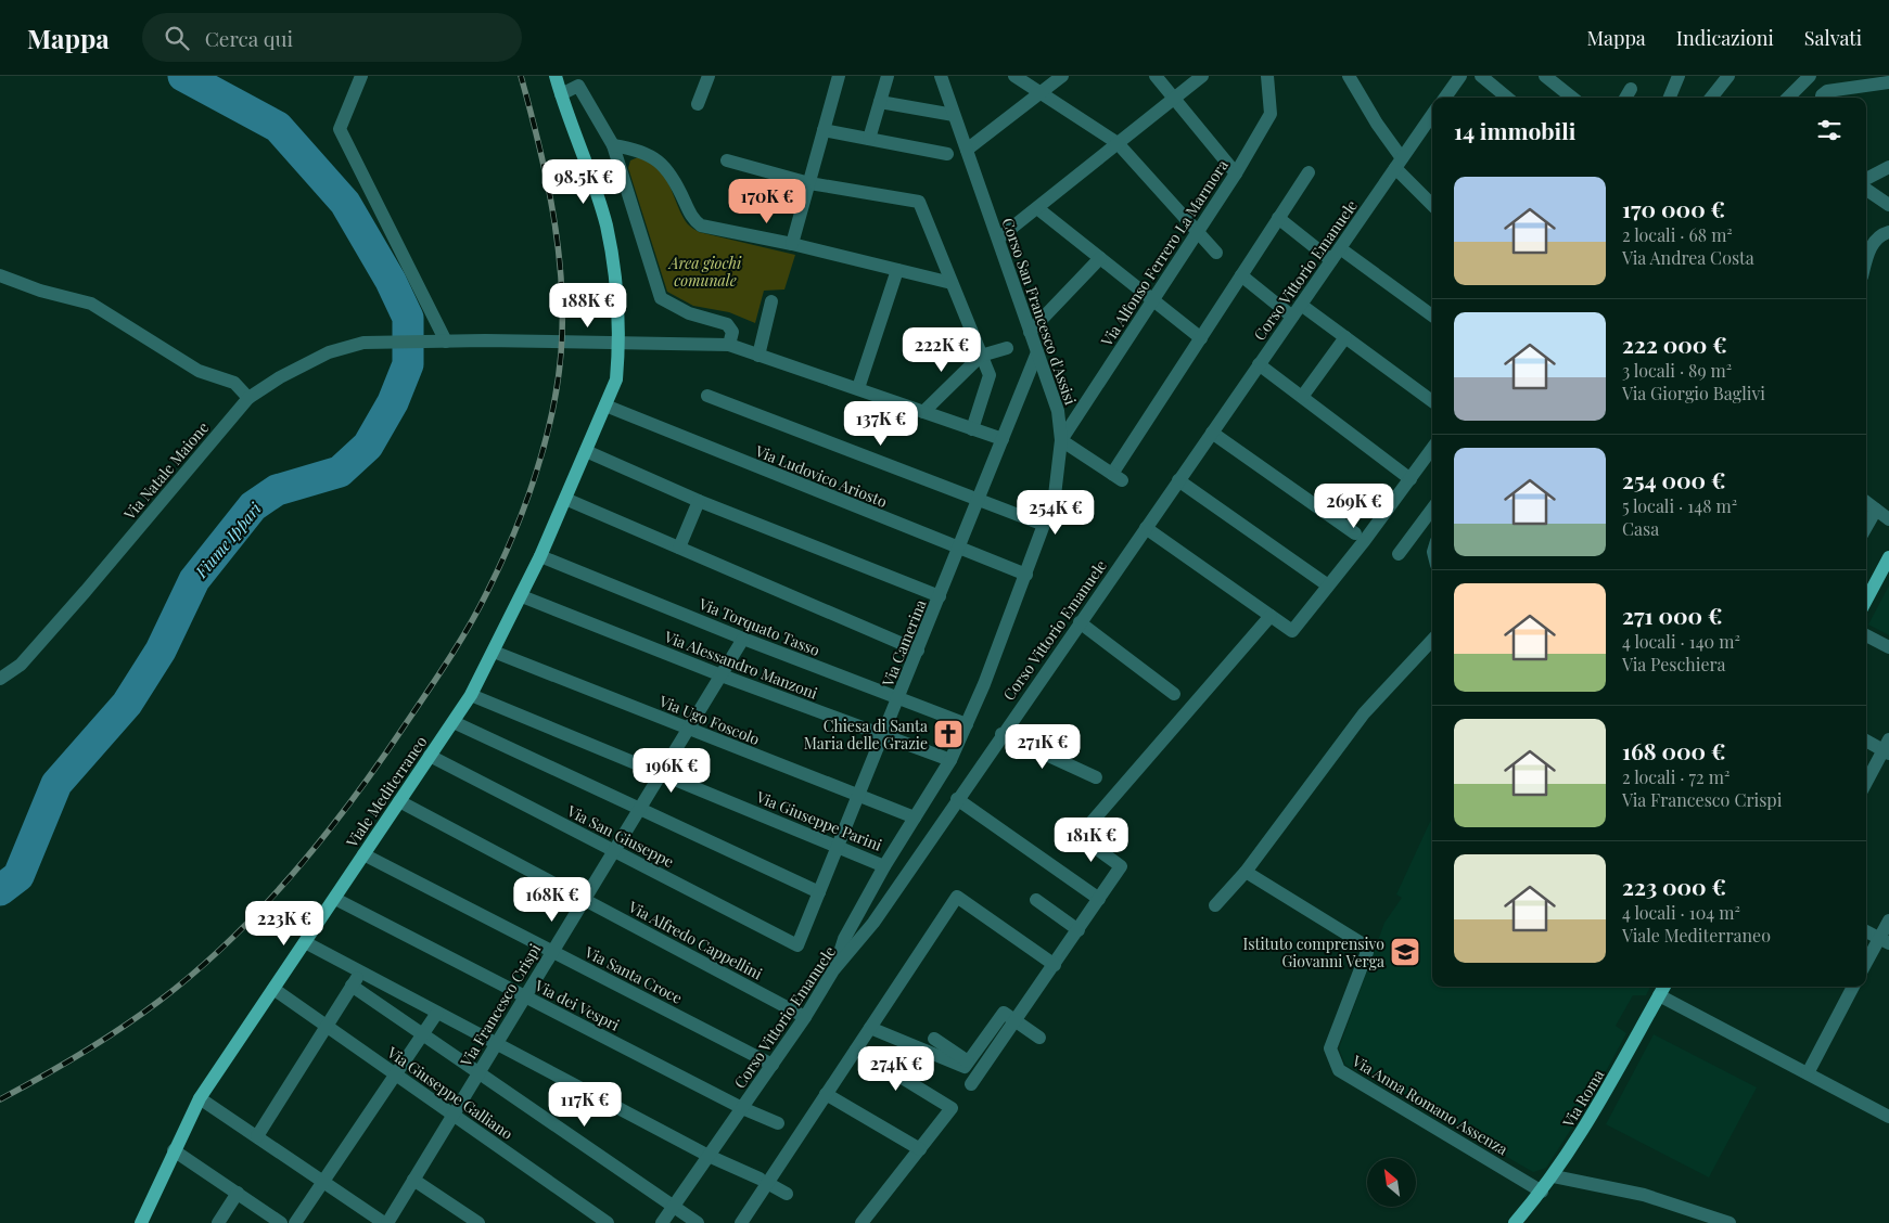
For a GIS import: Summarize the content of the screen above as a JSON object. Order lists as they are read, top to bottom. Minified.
{"streets":{"main road":["Viale Mediterraneo","Via Roma"],"street":["Via Alfonso Ferrero La Marmora","Corso Vittorio Emanuele","Corso San Francesco d'Assisi","Via Natale Maione","Via Ludovico Ariosto","Via Torquato Tasso","Via Camerina","Via Alessandro Manzoni","Via Ugo Foscolo","Via Giuseppe Parini","Via San Giuseppe","Via Alfredo Cappellini","Via Santa Croce","Via Francesco Crispi","Via dei Vespri","Via Giuseppe Galliano","Via Anna Romano Assenza"]},"crossings":[["Via Alfonso Ferrero La Marmora","Corso San Francesco d'Assisi"],["Corso Vittorio Emanuele","Corso San Francesco d'Assisi"],["Corso Vittorio Emanuele","Via Alfredo Cappellini"],["Corso Vittorio Emanuele","Via Santa Croce"],["Corso Vittorio Emanuele","Via dei Vespri"],["Corso San Francesco d'Assisi","Via Ludovico Ariosto"],["Corso San Francesco d'Assisi","Via Torquato Tasso"],["Corso San Francesco d'Assisi","Via Camerina"],["Corso San Francesco d'Assisi","Via Alessandro Manzoni"],["Corso San Francesco d'Assisi","Via Ugo Foscolo"],["Corso San Francesco d'Assisi","Via Giuseppe Parini"],["Via Ludovico Ariosto","Via Camerina"],["Via Ludovico Ariosto","Viale Mediterraneo"],["Via Torquato Tasso","Via Camerina"],["Via Torquato Tasso","Viale Mediterraneo"],["Via Torquato Tasso","Via Francesco Crispi"],["Via Camerina","Via Alessandro Manzoni"],["Via Camerina","Via Ugo Foscolo"],["Via Camerina","Via Giuseppe Parini"],["Via Camerina","Via San Giuseppe"],["Via Alessandro Manzoni","Viale Mediterraneo"],["Via Alessandro Manzoni","Via Francesco Crispi"],["Via Ugo Foscolo","Viale Mediterraneo"],["Via Ugo Foscolo","Via Francesco Crispi"],["Viale Mediterraneo","Via Giuseppe Parini"],["Viale Mediterraneo","Via San Giuseppe"],["Viale Mediterraneo","Via Alfredo Cappellini"],["Viale Mediterraneo","Via Santa Croce"],["Viale Mediterraneo","Via dei Vespri"],["Viale Mediterraneo","Via Giuseppe Galliano"],["Via Giuseppe Parini","Via Francesco Crispi"],["Via San Giuseppe","Via Francesco Crispi"],["Via Alfredo Cappellini","Via Francesco Crispi"],["Via Santa Croce","Via Francesco Crispi"],["Via Francesco Crispi","Via dei Vespri"],["Via Francesco Crispi","Via Giuseppe Galliano"],["Via Roma","Via Anna Romano Assenza"]],"water":["Fiume Ippari"],"parks":["Area giochi comunale"],"places":{"church":["Chiesa di Santa Maria delle Grazie"],"school or university":["Istituto comprensivo Giovanni Verga"]},"north":"top left","page":{"header":"Mappa","search":"Cerca qui","nav":["Mappa","Indicazioni","Salvati"],"heading":"14 immobili","price":["98.5K €","170K €","188K €","222K €","137K €","269K €","254K €","271K €","196K €","181K €","168K €","223K €","274K €","117K €"],"list":[{"name":"170 000 €","note":"2 locali · 68 m² · Via Andrea Costa"},{"name":"222 000 €","note":"3 locali · 89 m² · Via Giorgio Baglivi"},{"name":"254 000 €","note":"5 locali · 148 m² · Casa"},{"name":"271 000 €","note":"4 locali · 140 m² · Via Peschiera"},{"name":"168 000 €","note":"2 locali · 72 m² · Via Francesco Crispi"},{"name":"223 000 €","note":"4 locali · 104 m² · Viale Mediterraneo"}]}}
